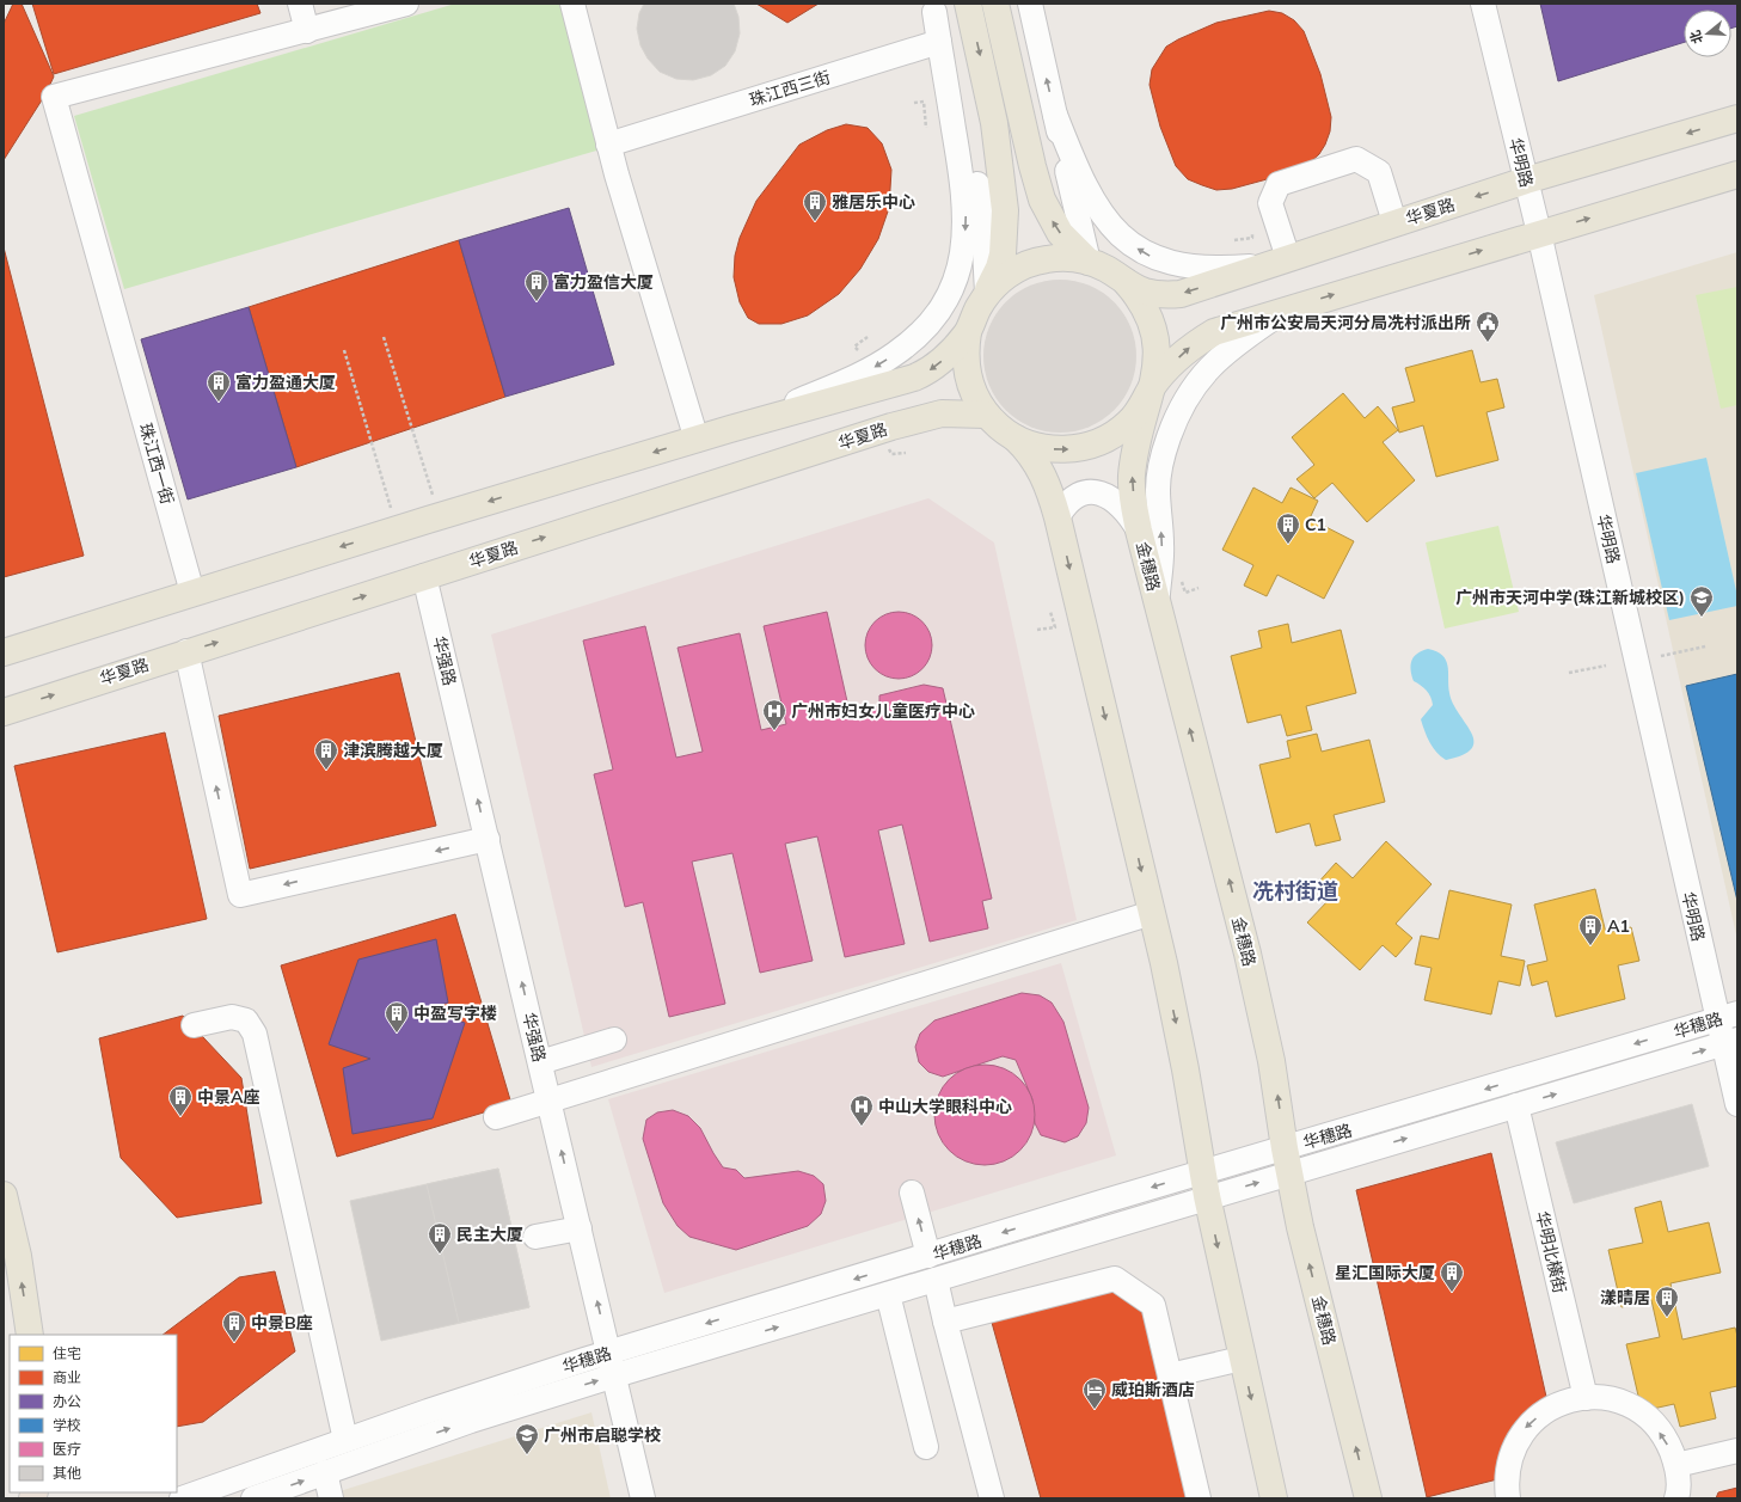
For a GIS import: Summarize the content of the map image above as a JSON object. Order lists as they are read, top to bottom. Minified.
{"streets":{"main road":["华夏路","金穗路"],"street":["珠江西三街","华明路","珠江西一街","华强路","华穗路","华明北橫街"]},"crossings":[["华明路","华夏路"],["华明路","华穗路"],["华夏路","珠江西一街"],["华夏路","金穗路"],["华夏路","华强路"],["金穗路","华穗路"],["华强路","华穗路"],["华穗路","华明北橫街"]],"one_way":["华强路"],"districts":["冼村街道"],"places":{"building":["雅居乐中心","富力盈信大厦","富力盈通大厦","C1","津滨腾越大厦","A1","中盈写字楼","中景A座","民主大厦","星汇国际大厦","漾晴居","中景B座"],"public building":["广州市公安局天河分局冼村派出所"],"school or university":["广州市天河中学(珠江新城校区)","广州市启聪学校"],"hospital":["广州市妇女儿童医疗中心","中山大学眼科中心"],"hotel":["威珀斯酒店"]},"legend":["住宅","商业","办公","学校","医疗","其他"],"north":"left"}
